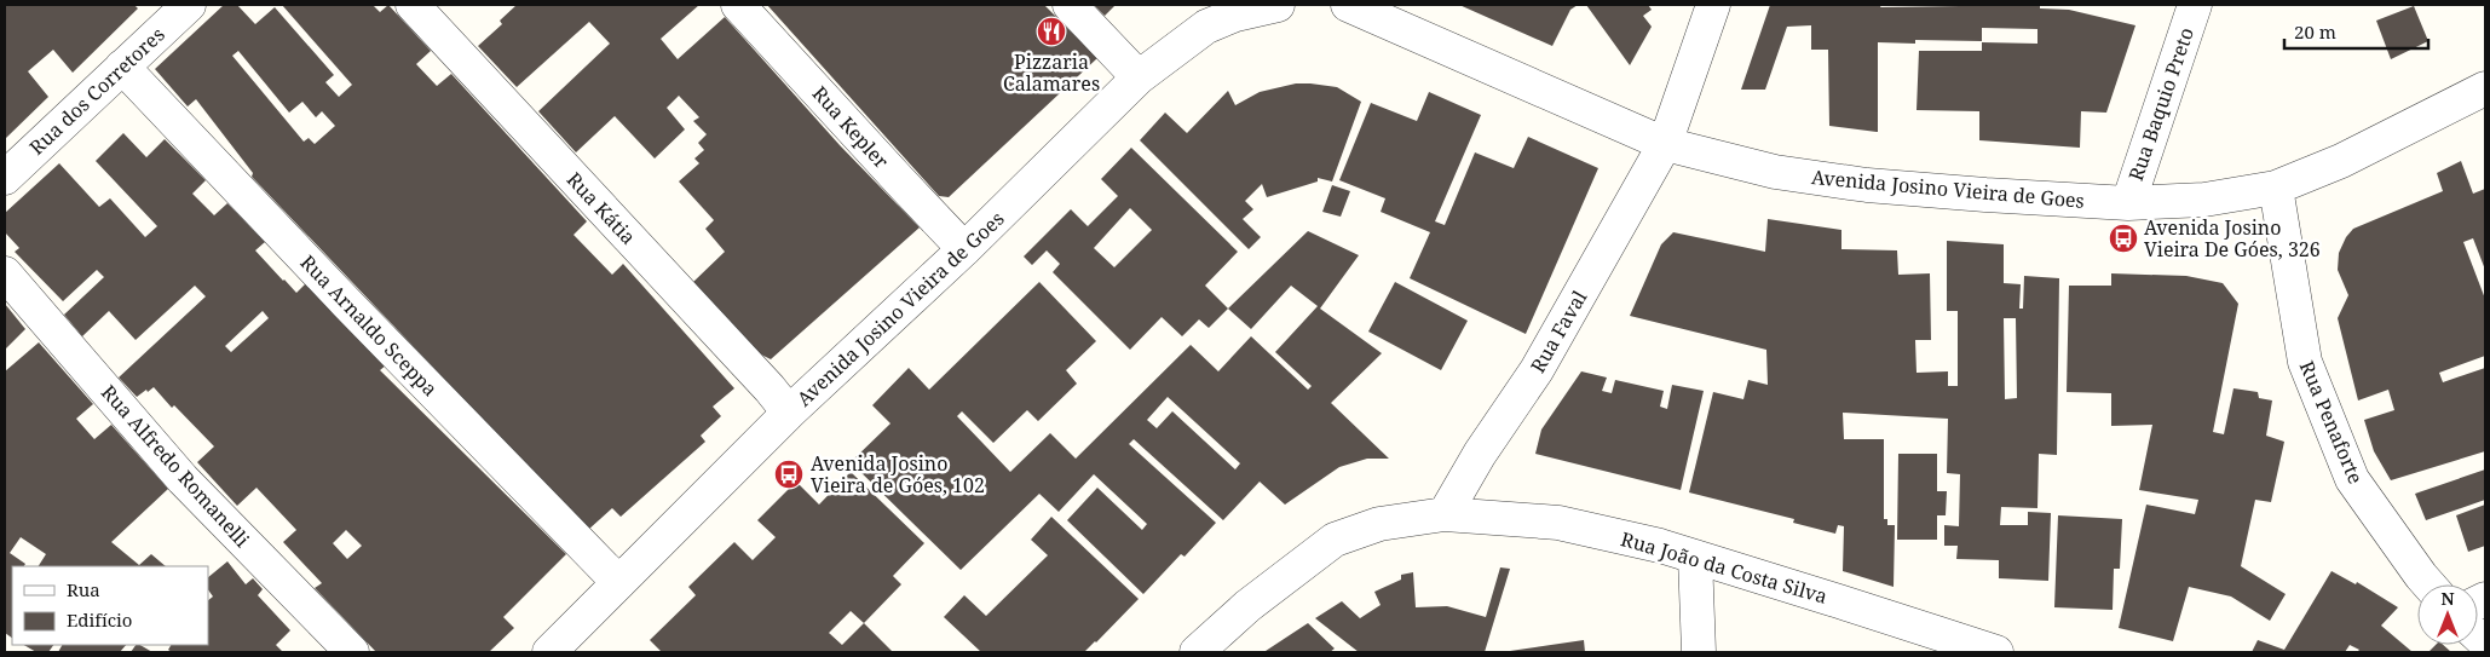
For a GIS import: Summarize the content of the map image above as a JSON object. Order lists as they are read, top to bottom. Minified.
{"streets":{"street":["Rua dos Corretores","Rua Baquio Preto","Rua Kepler","Avenida Josino Vieira de Goes","Rua Kátia","Rua Arnaldo Sceppa","Rua Faval","Rua Penaforte","Rua Alfredo Romanelli","Rua João da Costa Silva"]},"crossings":[["Rua dos Corretores","Rua Arnaldo Sceppa"],["Rua Baquio Preto","Avenida Josino Vieira de Goes"],["Rua Kepler","Avenida Josino Vieira de Goes"],["Avenida Josino Vieira de Goes","Rua Kátia"],["Avenida Josino Vieira de Goes","Rua Arnaldo Sceppa"],["Avenida Josino Vieira de Goes","Rua Faval"],["Avenida Josino Vieira de Goes","Rua Penaforte"],["Rua Faval","Rua João da Costa Silva"]],"places":{"restaurant":["Pizzaria Calamares"],"bus stop":["Avenida Josino Vieira De Góes, 326","Avenida Josino Vieira de Góes, 102"]},"legend":["Rua","Edifício"],"scale_bar":"20 m","north":"top"}
